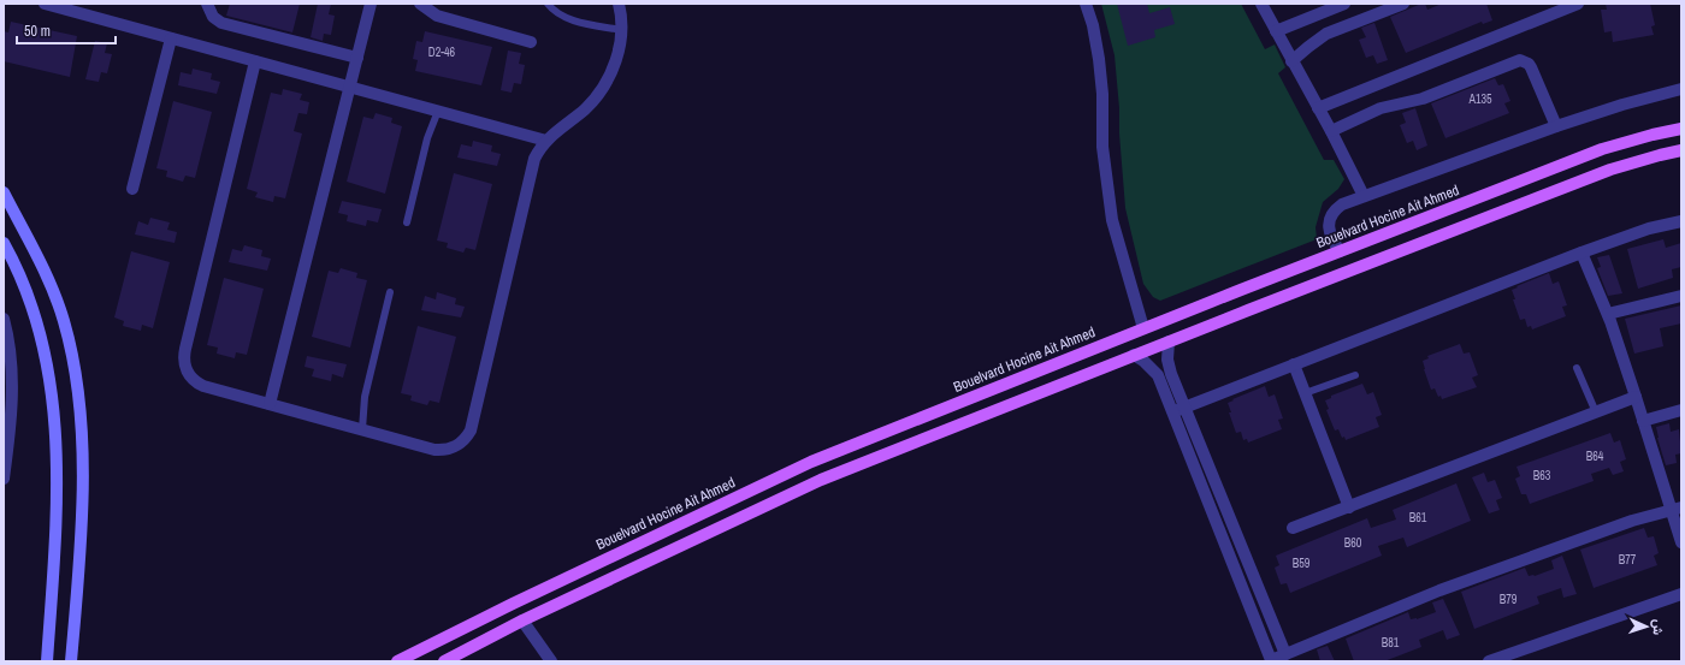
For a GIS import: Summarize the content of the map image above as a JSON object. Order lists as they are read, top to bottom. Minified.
{"streets":{"main road":["Bouelvard Hocine Ait Ahmed"]},"house_numbers":["D2-46","A135","B64","B63","B61","B60","B77","B59","B79","B81"],"scale_bar":"50 m","north":"right"}
